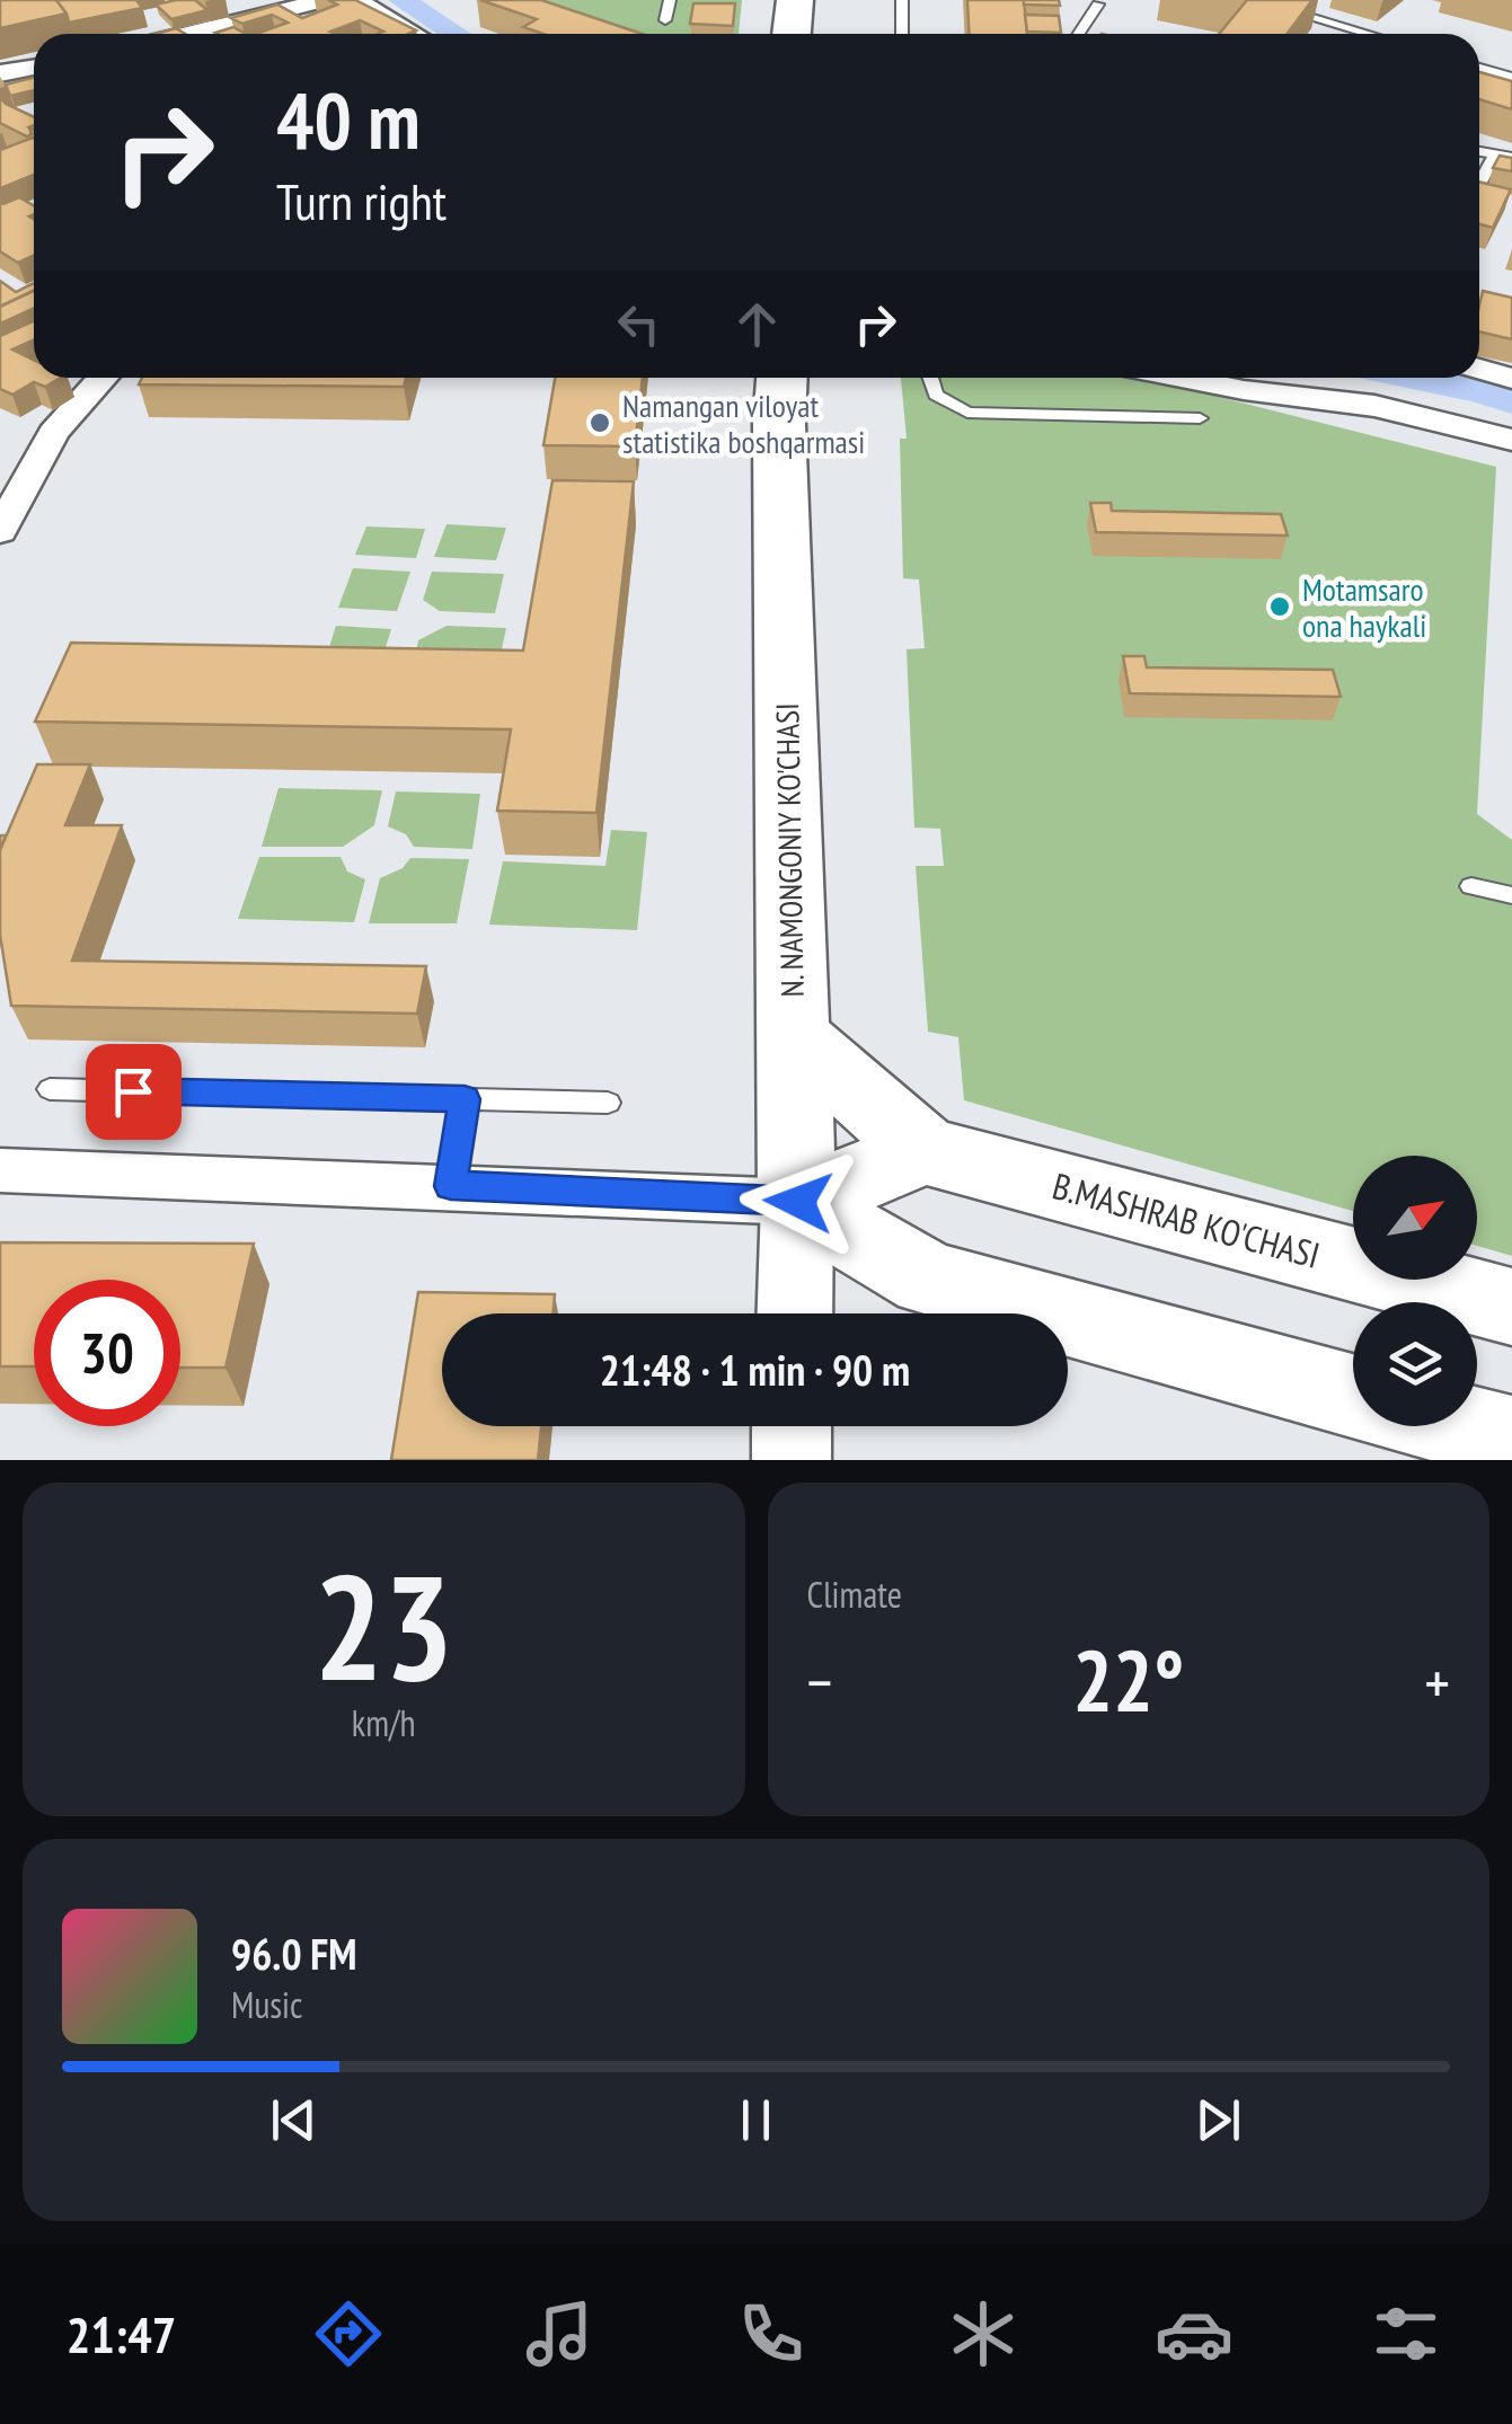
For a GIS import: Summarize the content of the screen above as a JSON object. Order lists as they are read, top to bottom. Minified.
{"streets":{"main road":["N. NAMONGONIY KO'CHASI","B.MASHRAB KO'CHASI"]},"places":["Namangan viloyat statistika boshqarmasi","Motamsaro ona haykali"],"north":"top right","page":{"turn":["40 m","Turn right"],"limit":"30","trip":"21:48 · 1 min · 90 m","tile":[["23","km/h"],"Climate"],"heat":["−","22°","+"],"song":["96.0 FM","Music"],"tabs":"21:47"}}
